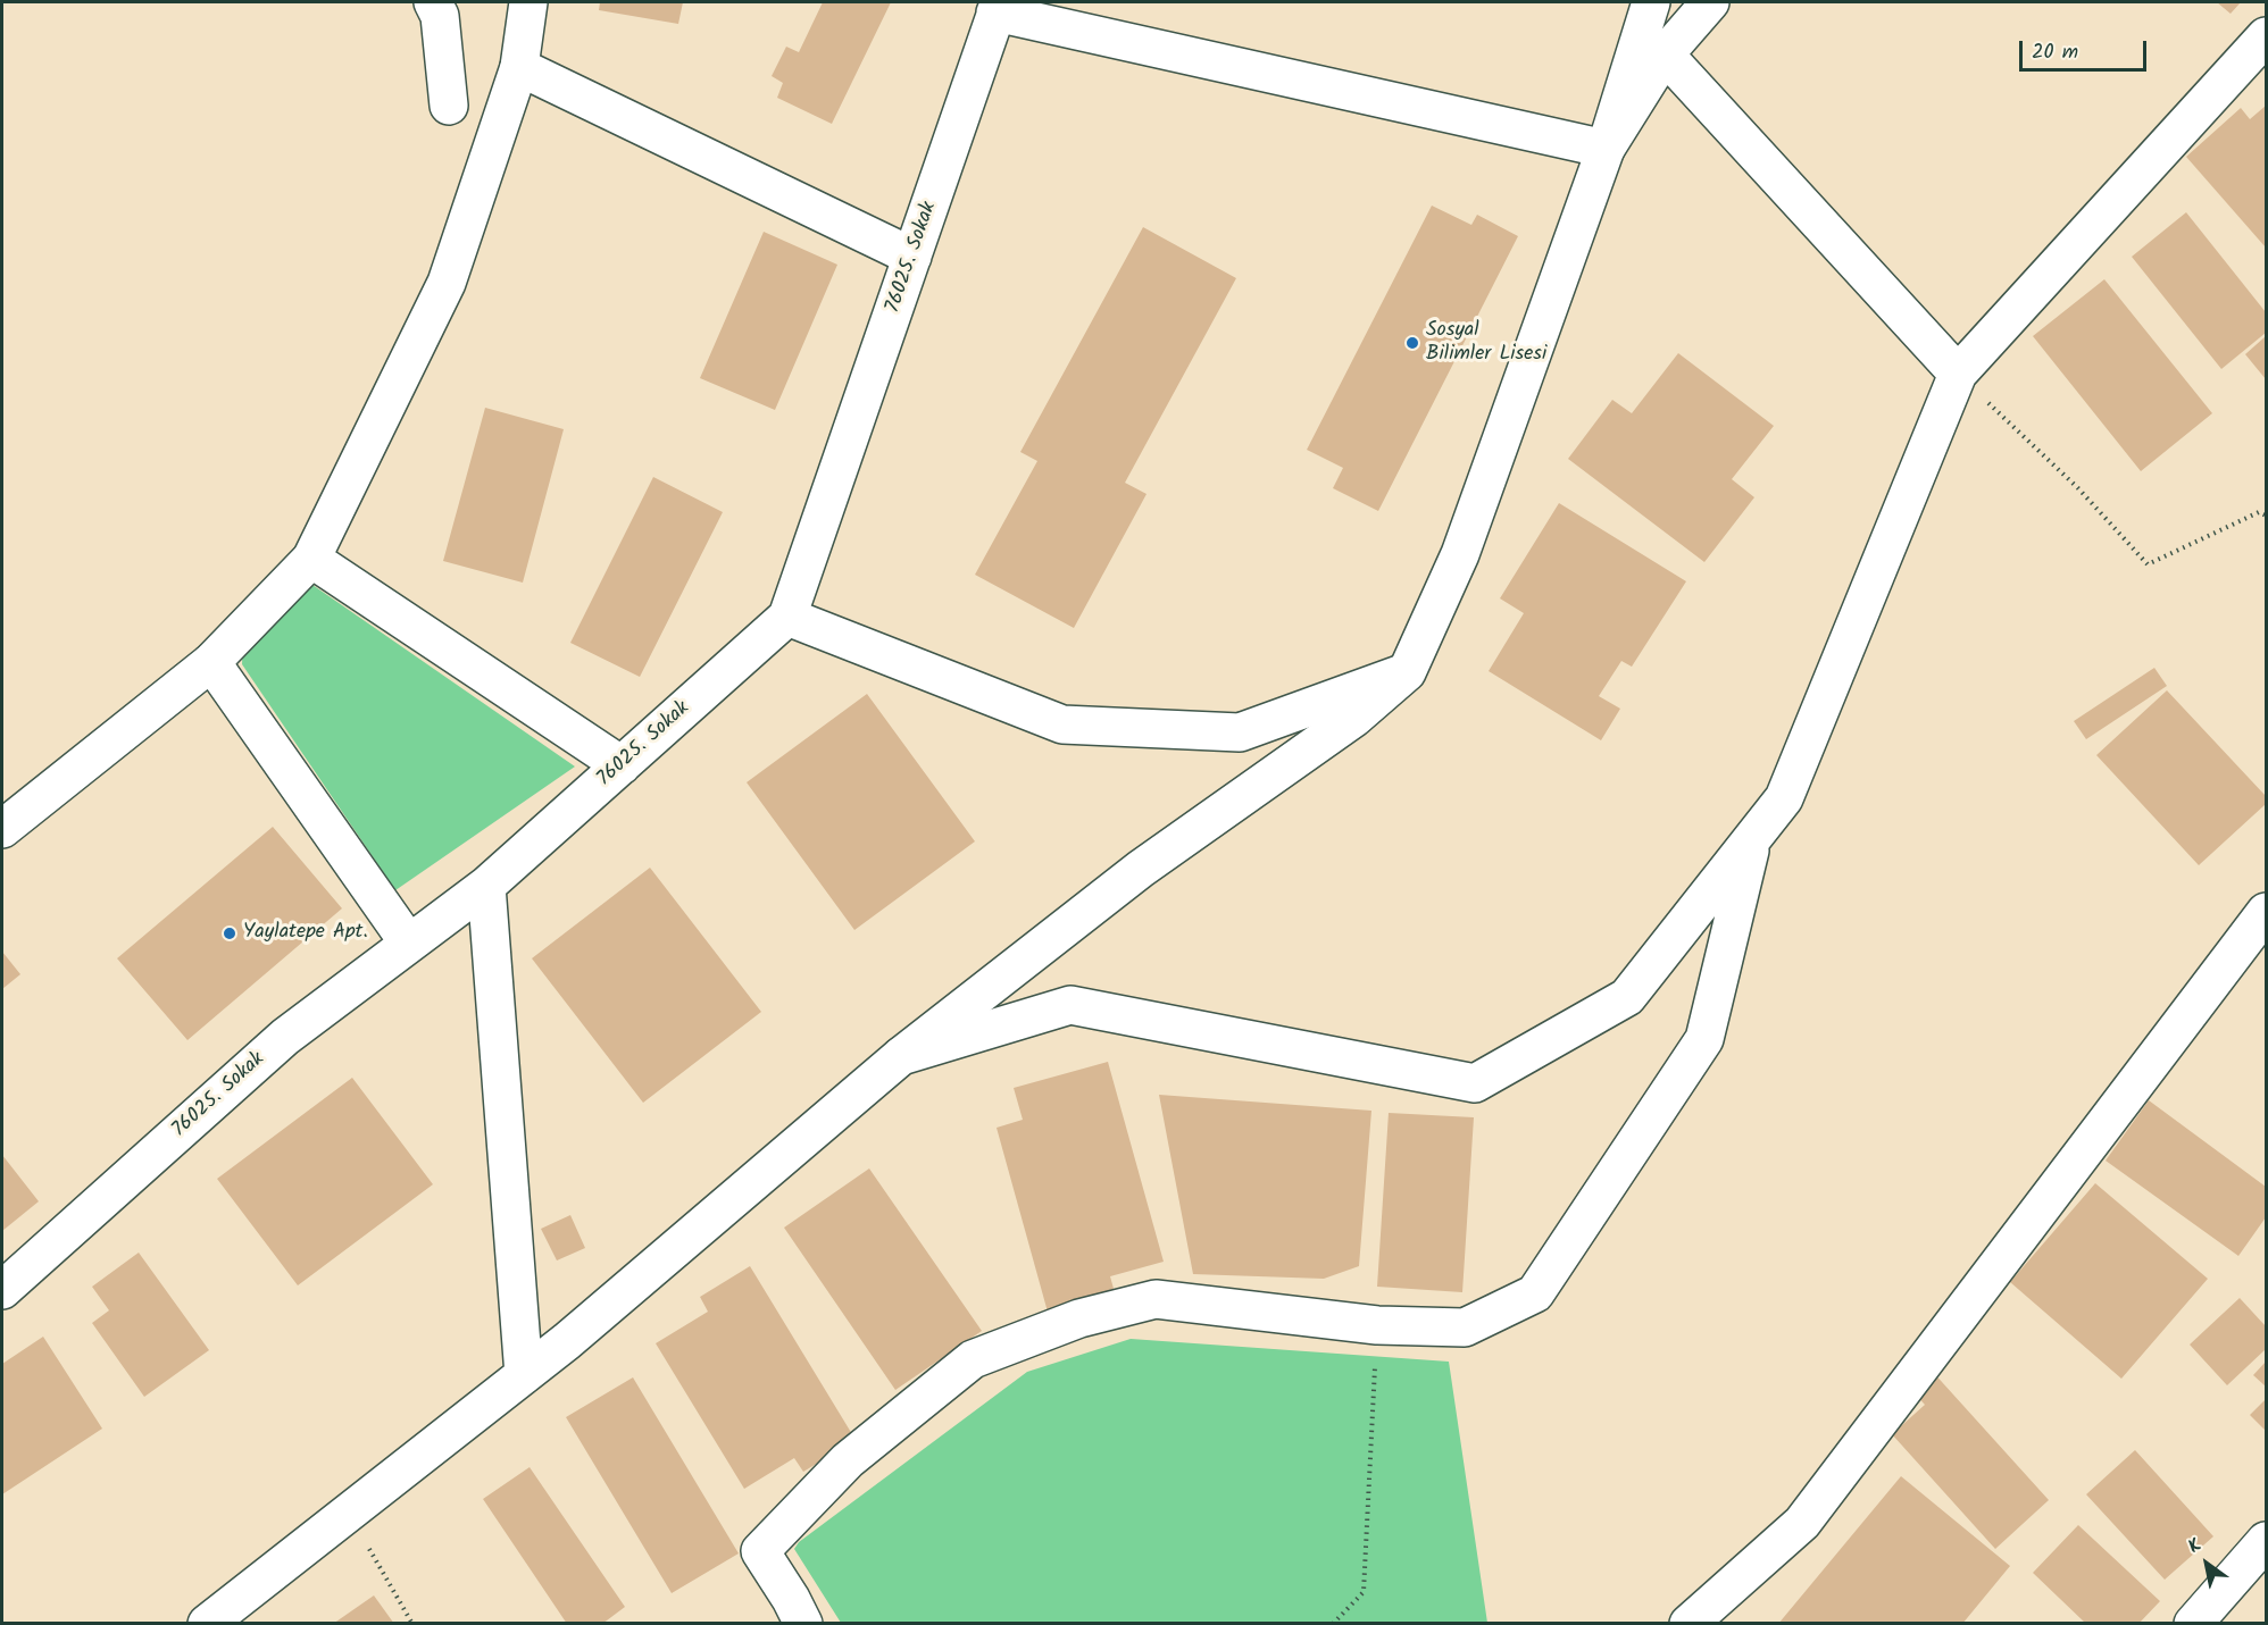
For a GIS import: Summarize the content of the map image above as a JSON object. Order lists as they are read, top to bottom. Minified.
{"streets":{"street":["76025. Sokak"]},"places":["Sosyal Bilimler Lisesi","Yaylatepe Apt."],"scale_bar":"20 m","north":"top left"}
